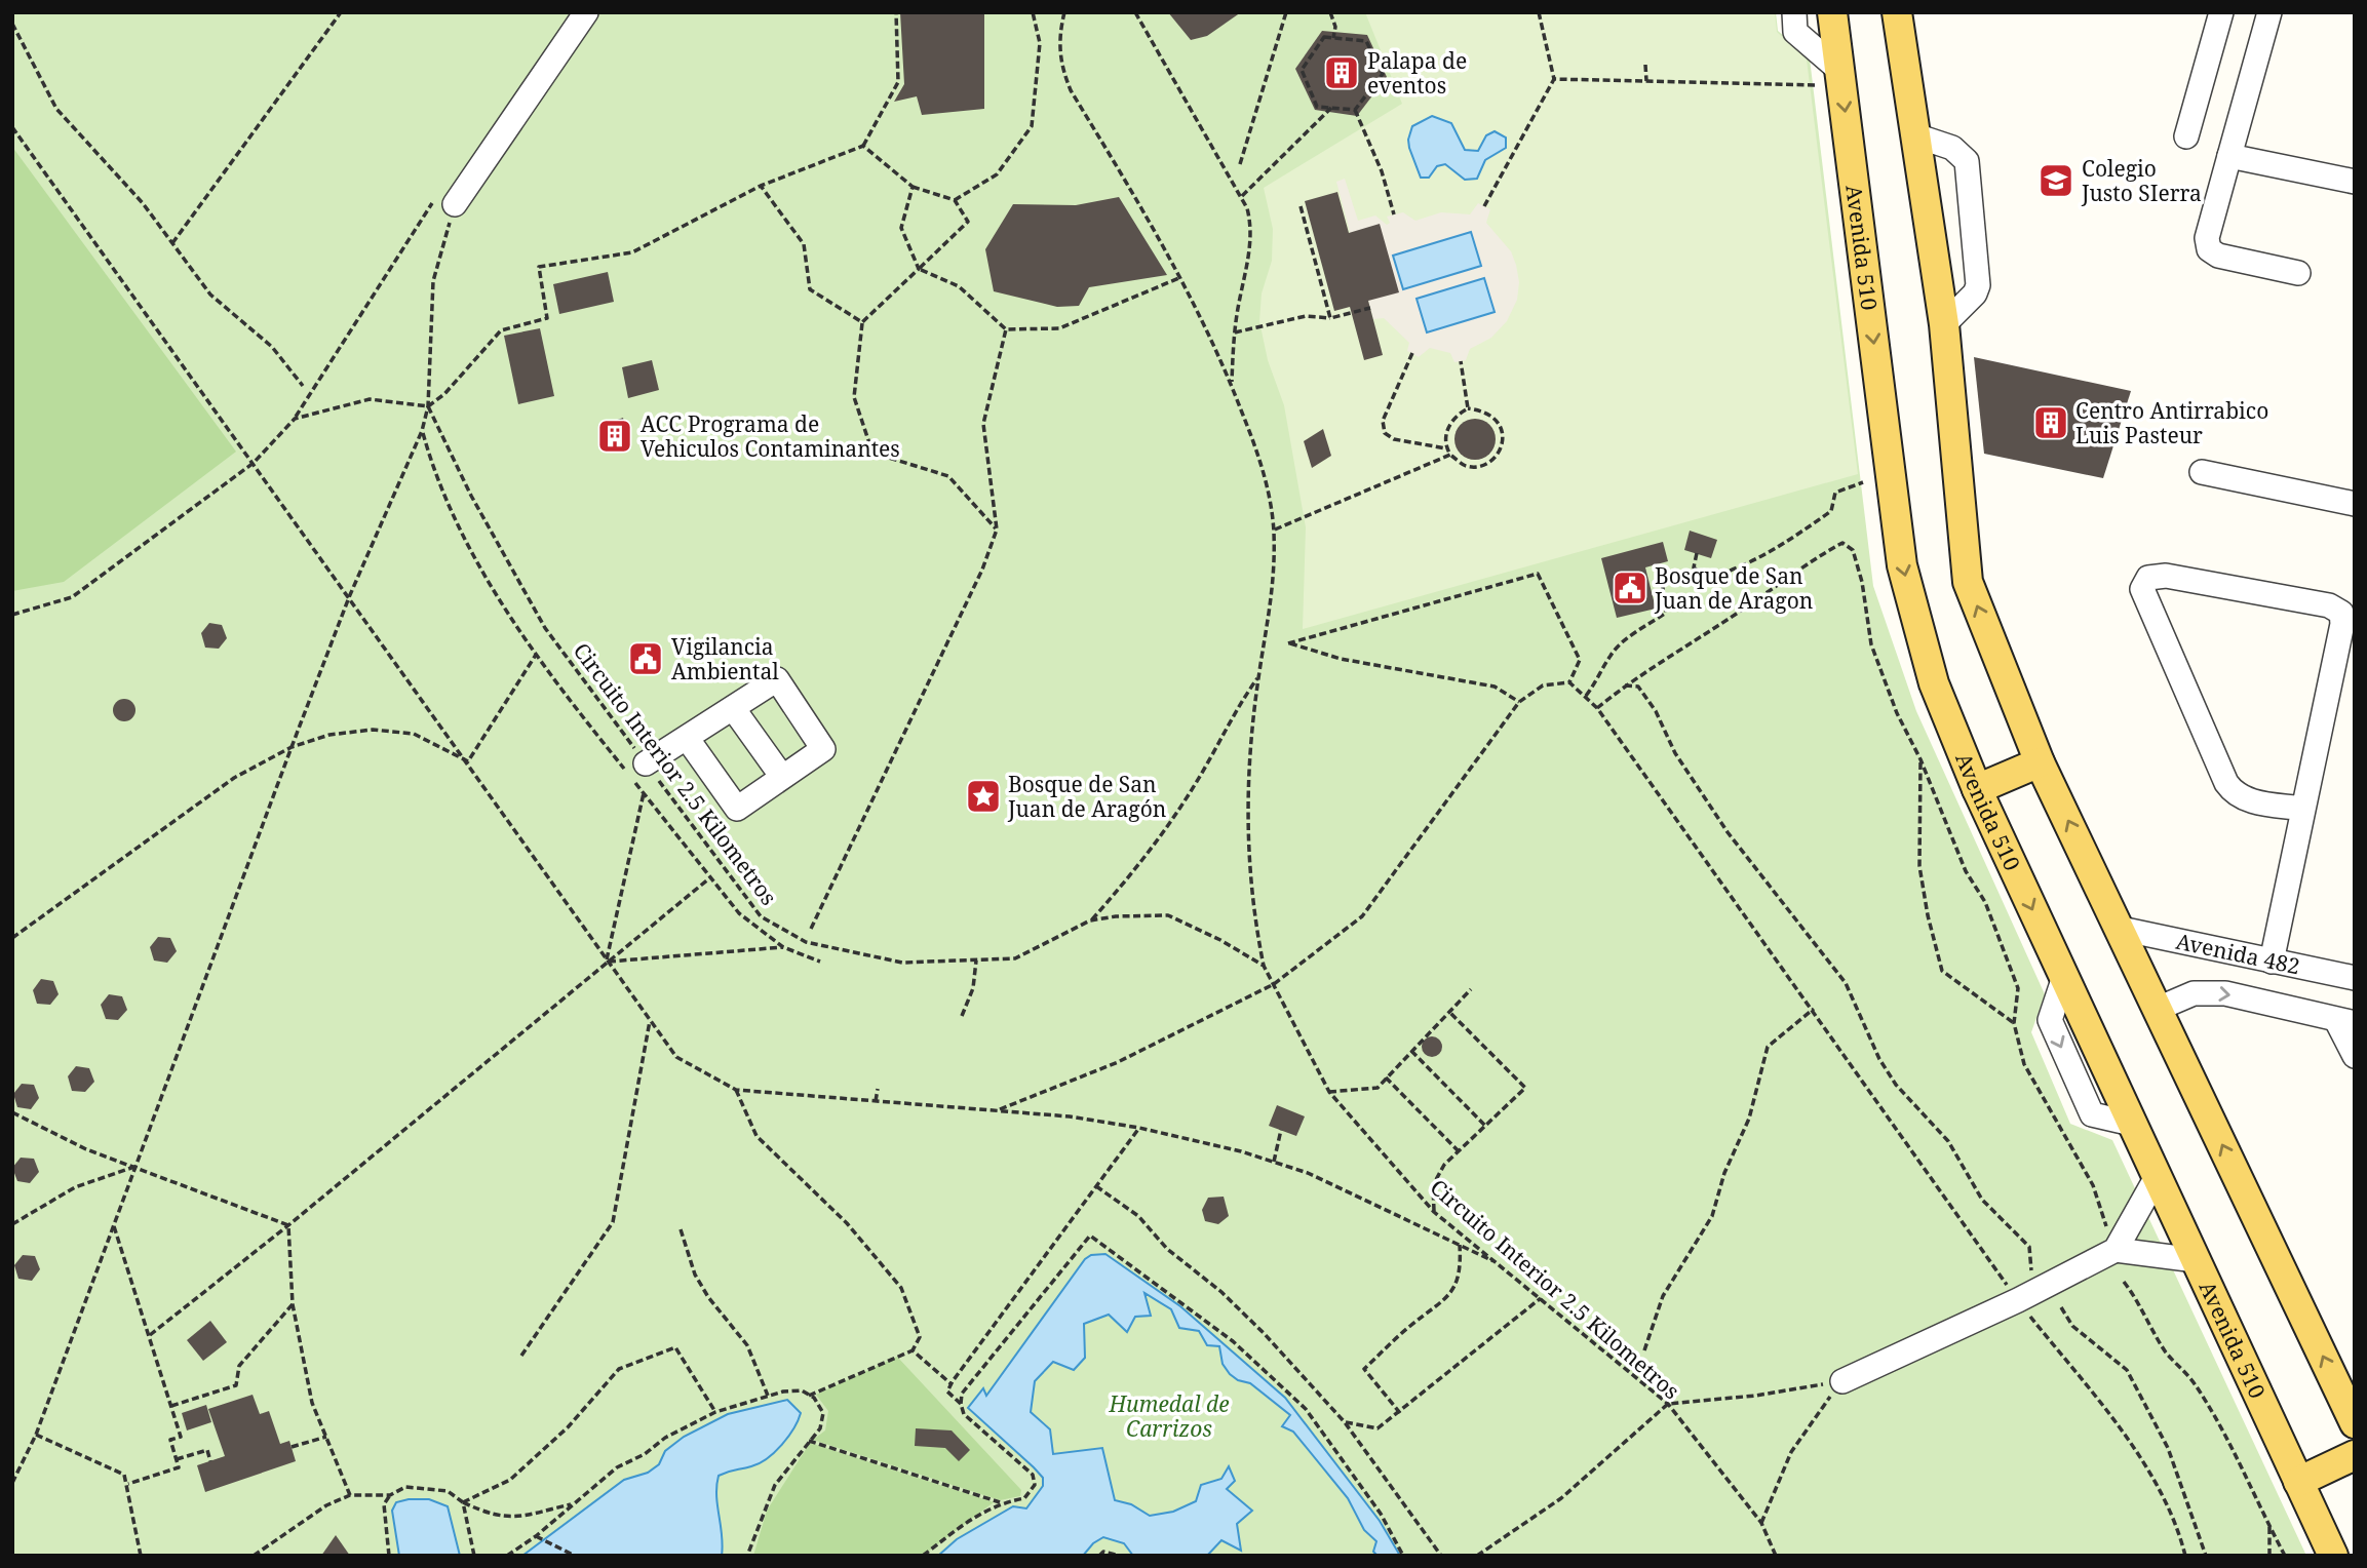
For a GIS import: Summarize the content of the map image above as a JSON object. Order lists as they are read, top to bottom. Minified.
{"streets":{"main road":["Avenida 510"],"street":["Avenida 482"],"path":["Circuito Interior 2.5 Kilometros"]},"parks":["Humedal de Carrizos"],"places":{"building":["Palapa de eventos","Centro Antirrabico Luis Pasteur","ACC Programa de Vehiculos Contaminantes"],"school or university":["Colegio Justo SIerra"],"public building":["Bosque de San Juan de Aragon","Vigilancia Ambiental"],"place":["Bosque de San Juan de Aragón"]}}
